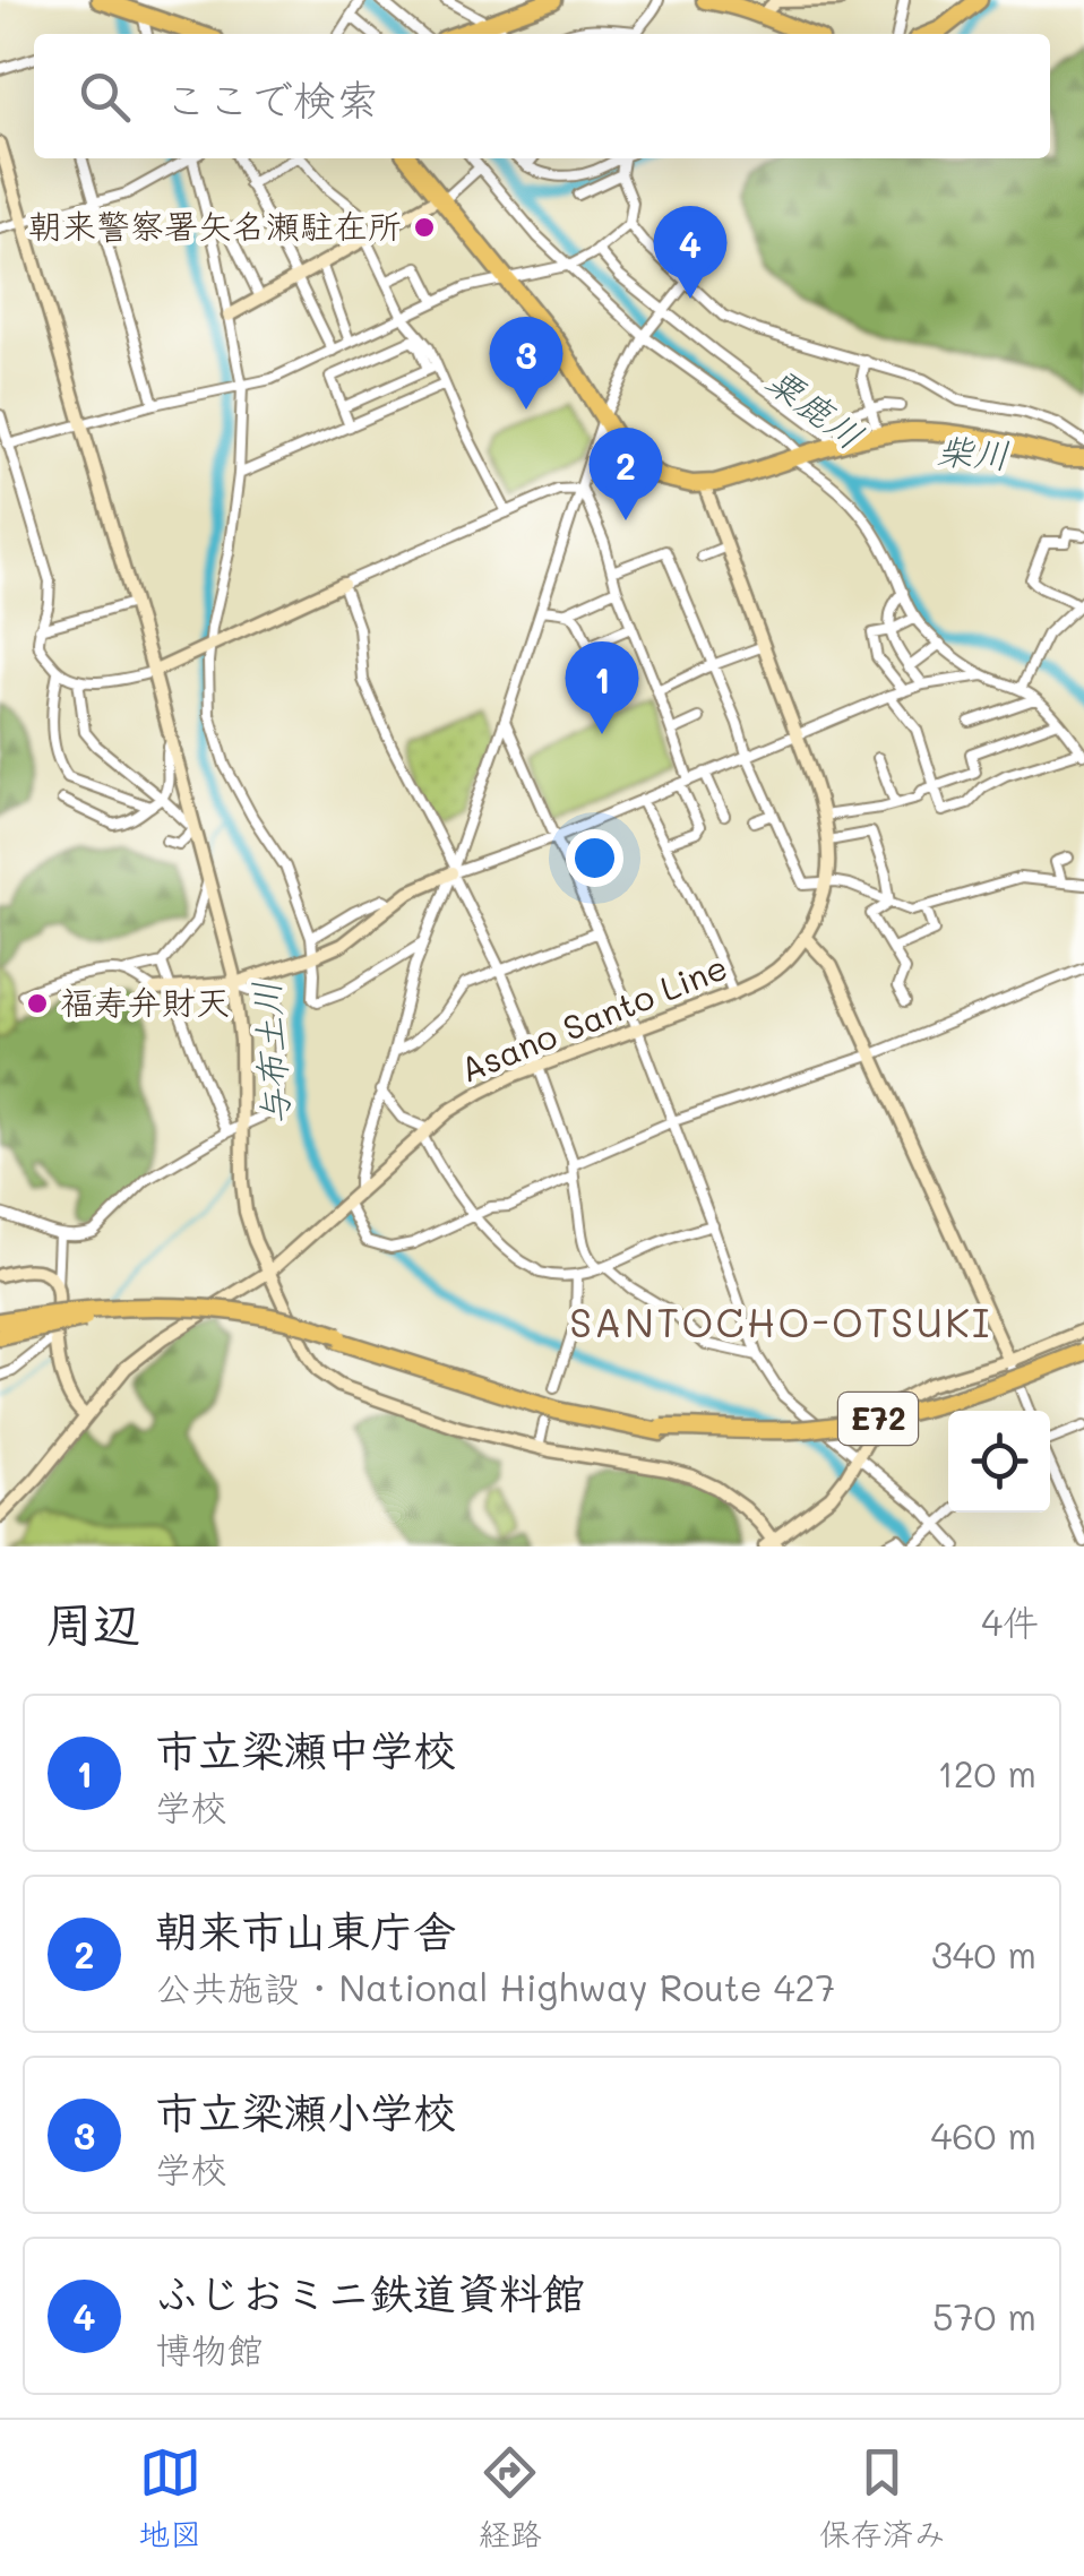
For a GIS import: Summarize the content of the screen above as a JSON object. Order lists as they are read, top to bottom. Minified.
{"streets":{"highway":["E72"],"street":["Asano Santo Line"]},"districts":["SANTOCHO-OTSUKI"],"water":["粟鹿川","柴川","与布土川"],"places":["朝来警察署矢名瀬駐在所","福寿弁財天"],"page":{"search":"ここで検索","pins":["4","3","2","1"],"heading":["周辺","4件"],"list":[{"mark":"1","name":"市立梁瀬中学校","note":"学校","value":"120 m"},{"mark":"2","name":"朝来市山東庁舎","note":"公共施設 · National Highway Route 427","value":"340 m"},{"mark":"3","name":"市立梁瀬小学校","note":"学校","value":"460 m"},{"mark":"4","name":"ふじおミニ鉄道資料館","note":"博物館","value":"570 m"}],"nav":["地図","経路","保存済み"]}}
